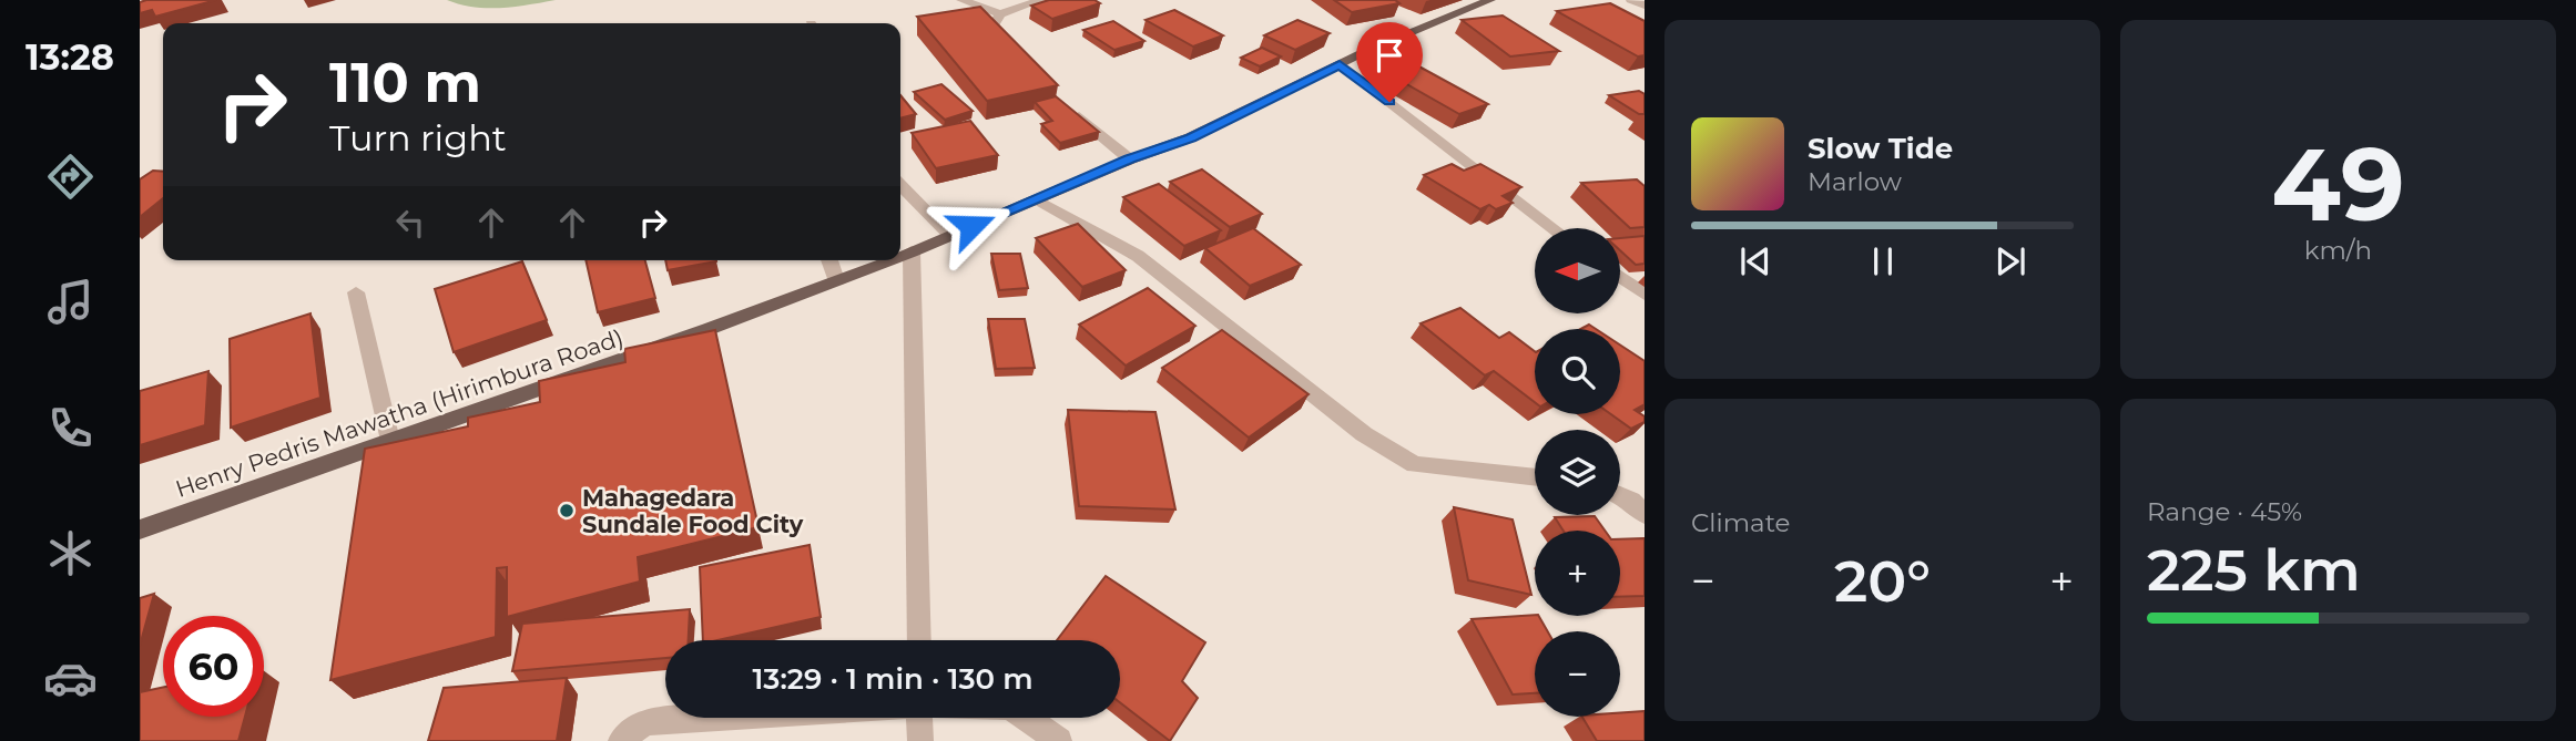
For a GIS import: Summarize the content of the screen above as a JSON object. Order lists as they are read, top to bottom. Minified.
{"streets":{"main road":["Henry Pedris Mawatha (Hirimbura Road)"]},"places":["Mahagedara Sundale Food City"],"north":"left","page":{"tabs":"13:28","tile":[["49","km/h"],"Climate",["Range · 45%","225 km"]],"turn":["110 m","Turn right"],"song":["Slow Tide","Marlow"],"map_buttons":["+","−"],"heat":["−","20°","+"],"limit":"60","trip":"13:29 · 1 min · 130 m"}}
